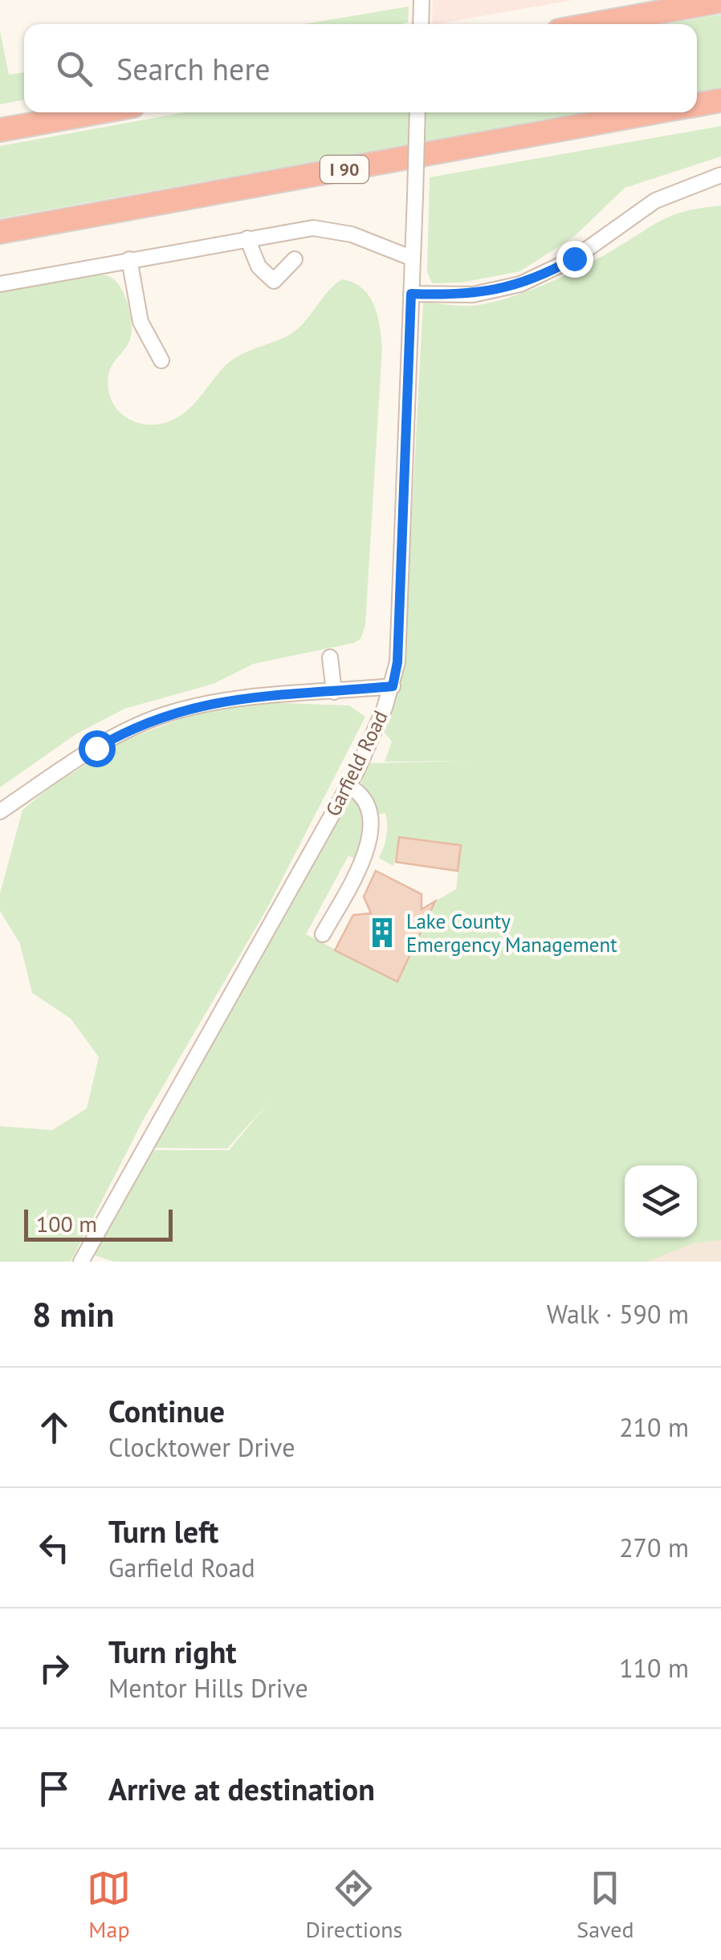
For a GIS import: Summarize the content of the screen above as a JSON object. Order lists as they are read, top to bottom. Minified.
{"streets":{"highway":["I 90"],"street":["Garfield Road"]},"places":{"building":["Lake County Emergency Management"]},"scale_bar":"100 m","page":{"search":"Search here","scale":"100 m","heading":["8 min","Walk · 590 m"],"list":[["Continue","Clocktower Drive","210 m"],["Turn left","Garfield Road","270 m"],["Turn right","Mentor Hills Drive","110 m"],"Arrive at destination"],"nav":["Map","Directions","Saved"]}}
